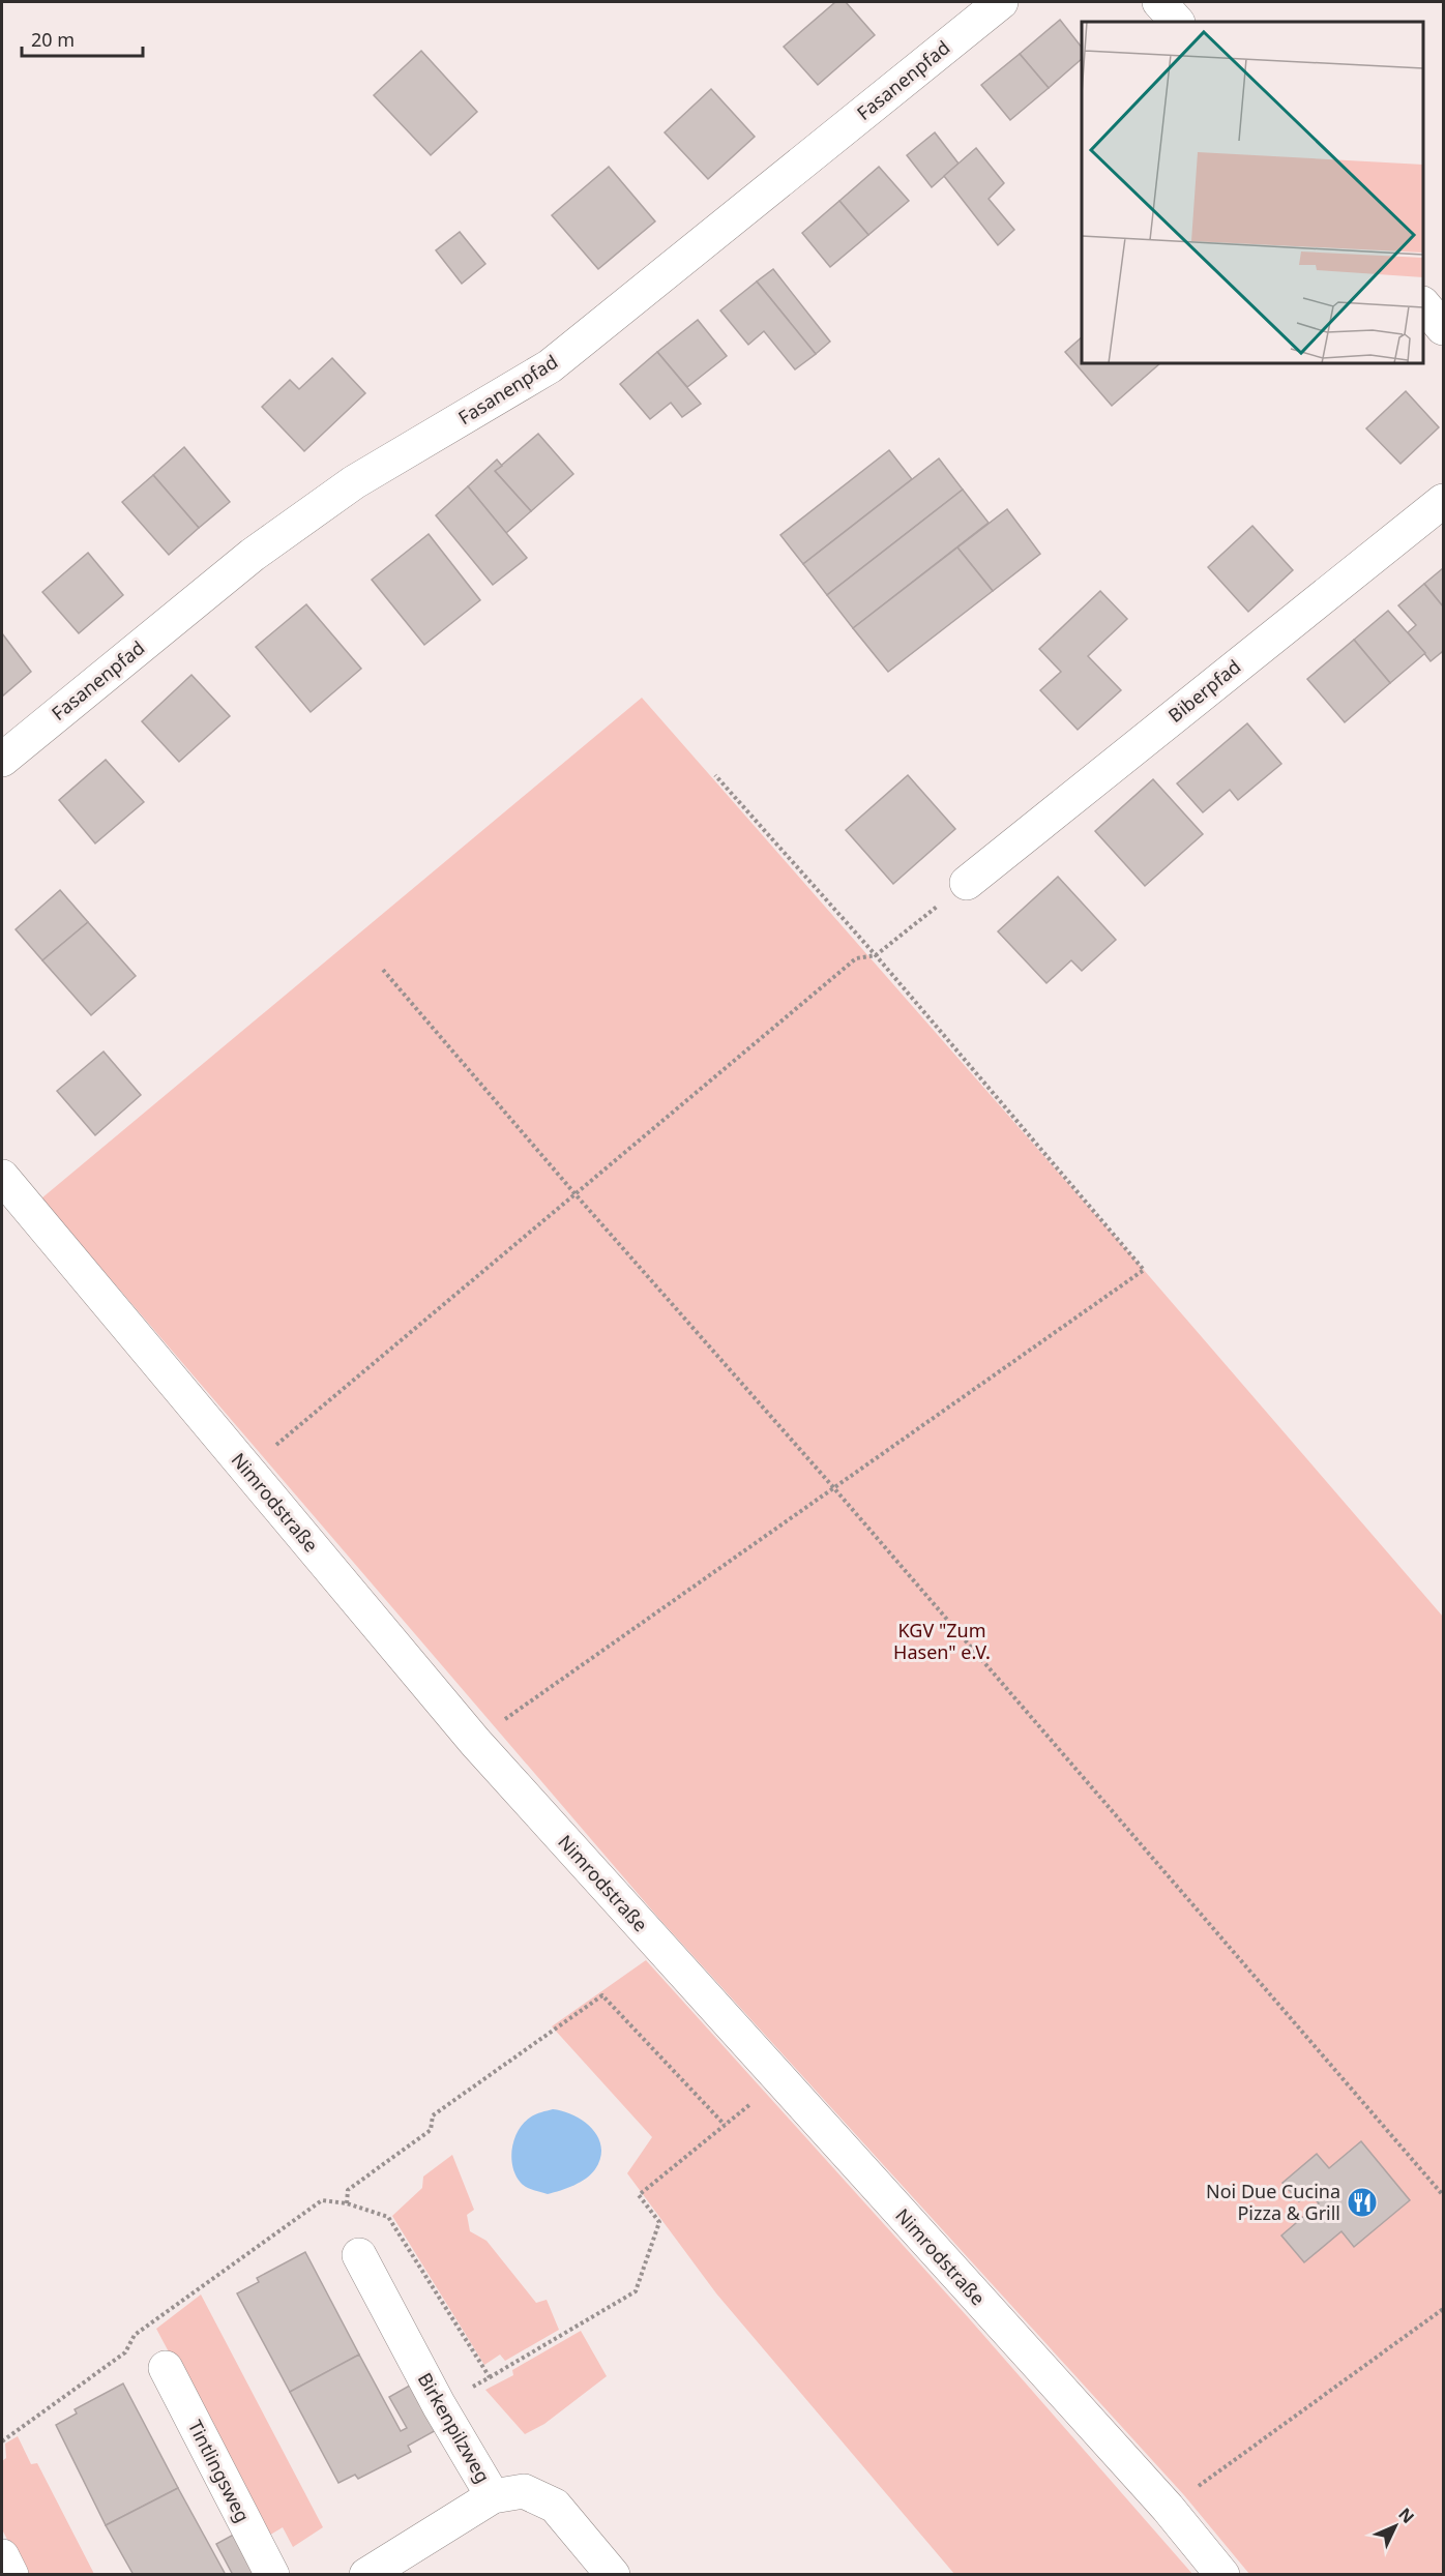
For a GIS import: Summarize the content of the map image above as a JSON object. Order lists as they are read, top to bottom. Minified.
{"streets":{"street":["Fasanenpfad","Biberpfad","Nimrodstraße","Birkenpilzweg","Tintlingsweg"]},"parks":["KGV \"Zum Hasen\" e.V."],"places":{"restaurant":["Noi Due Cucina Pizza & Grill"]},"scale_bar":"20 m","north":"top right"}
